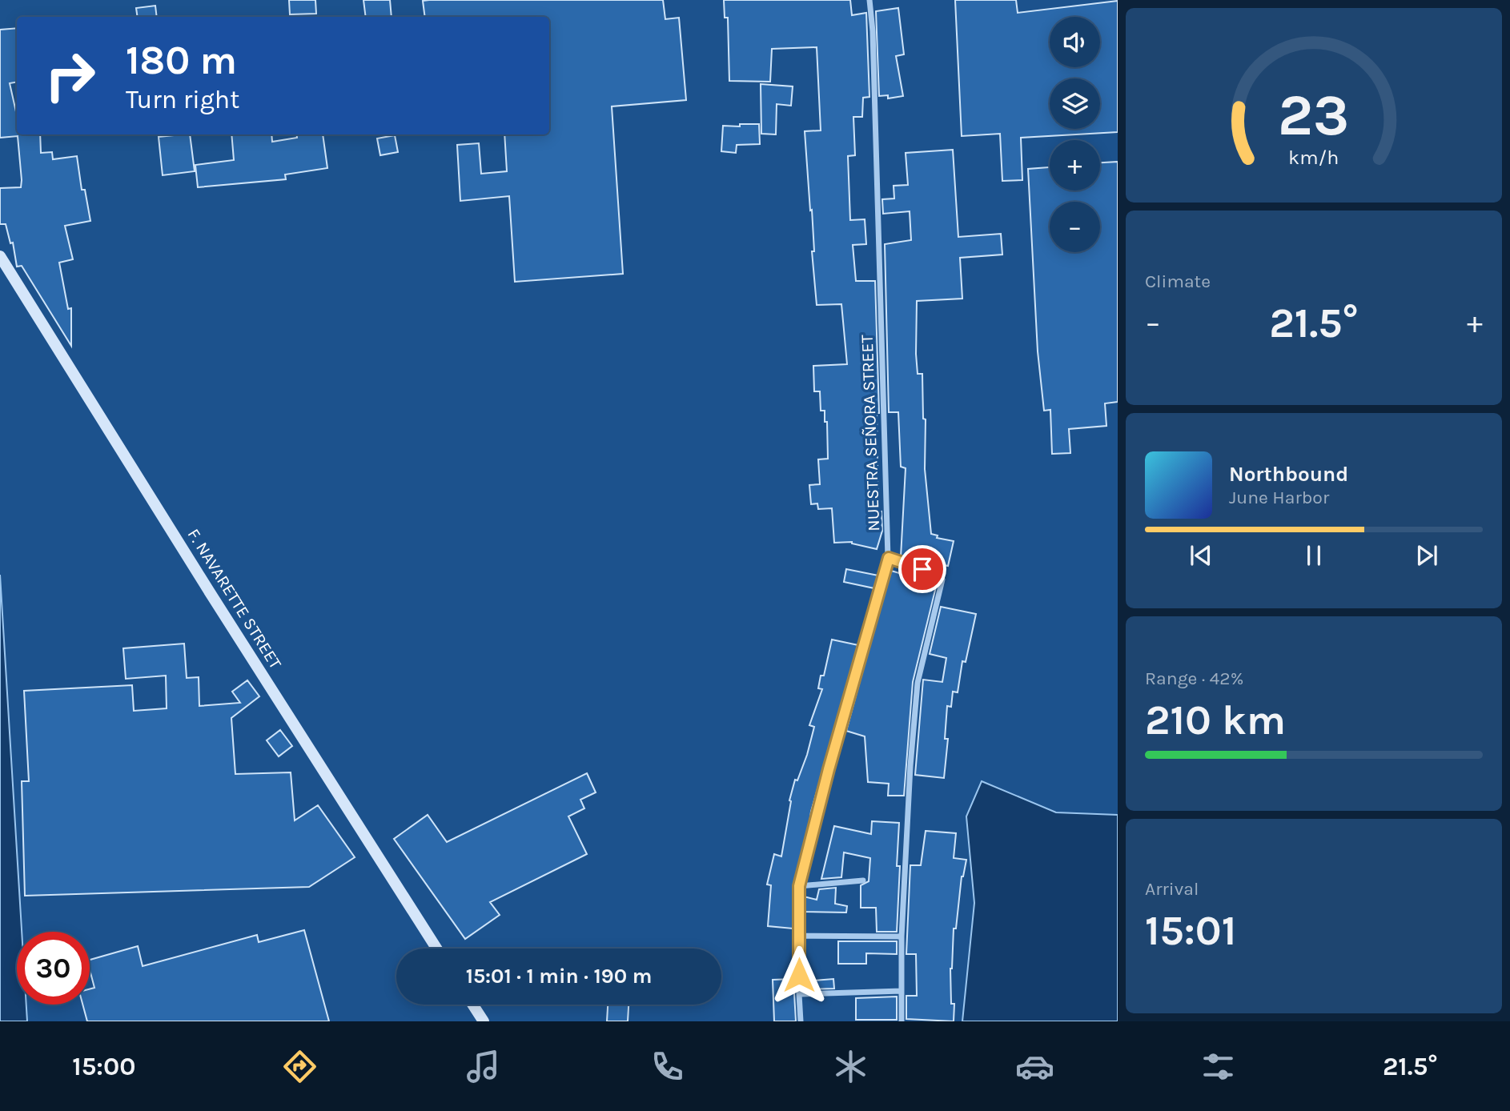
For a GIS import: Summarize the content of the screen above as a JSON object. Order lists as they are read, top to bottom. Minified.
{"streets":{"main road":["F. NAVARETTE STREET"],"street":["NUESTRA SEÑORA STREET"]},"page":{"map_buttons":["+","−"],"turn":["180 m","Turn right"],"tile":["Climate",["Range · 42%","210 km"],["Arrival","15:01"]],"heat":["−","21.5°","+"],"song":["Northbound","June Harbor"],"limit":"30","trip":"15:01 · 1 min · 190 m","tabs":["15:00","21.5°"],"gauge":["23","km/h"]}}
